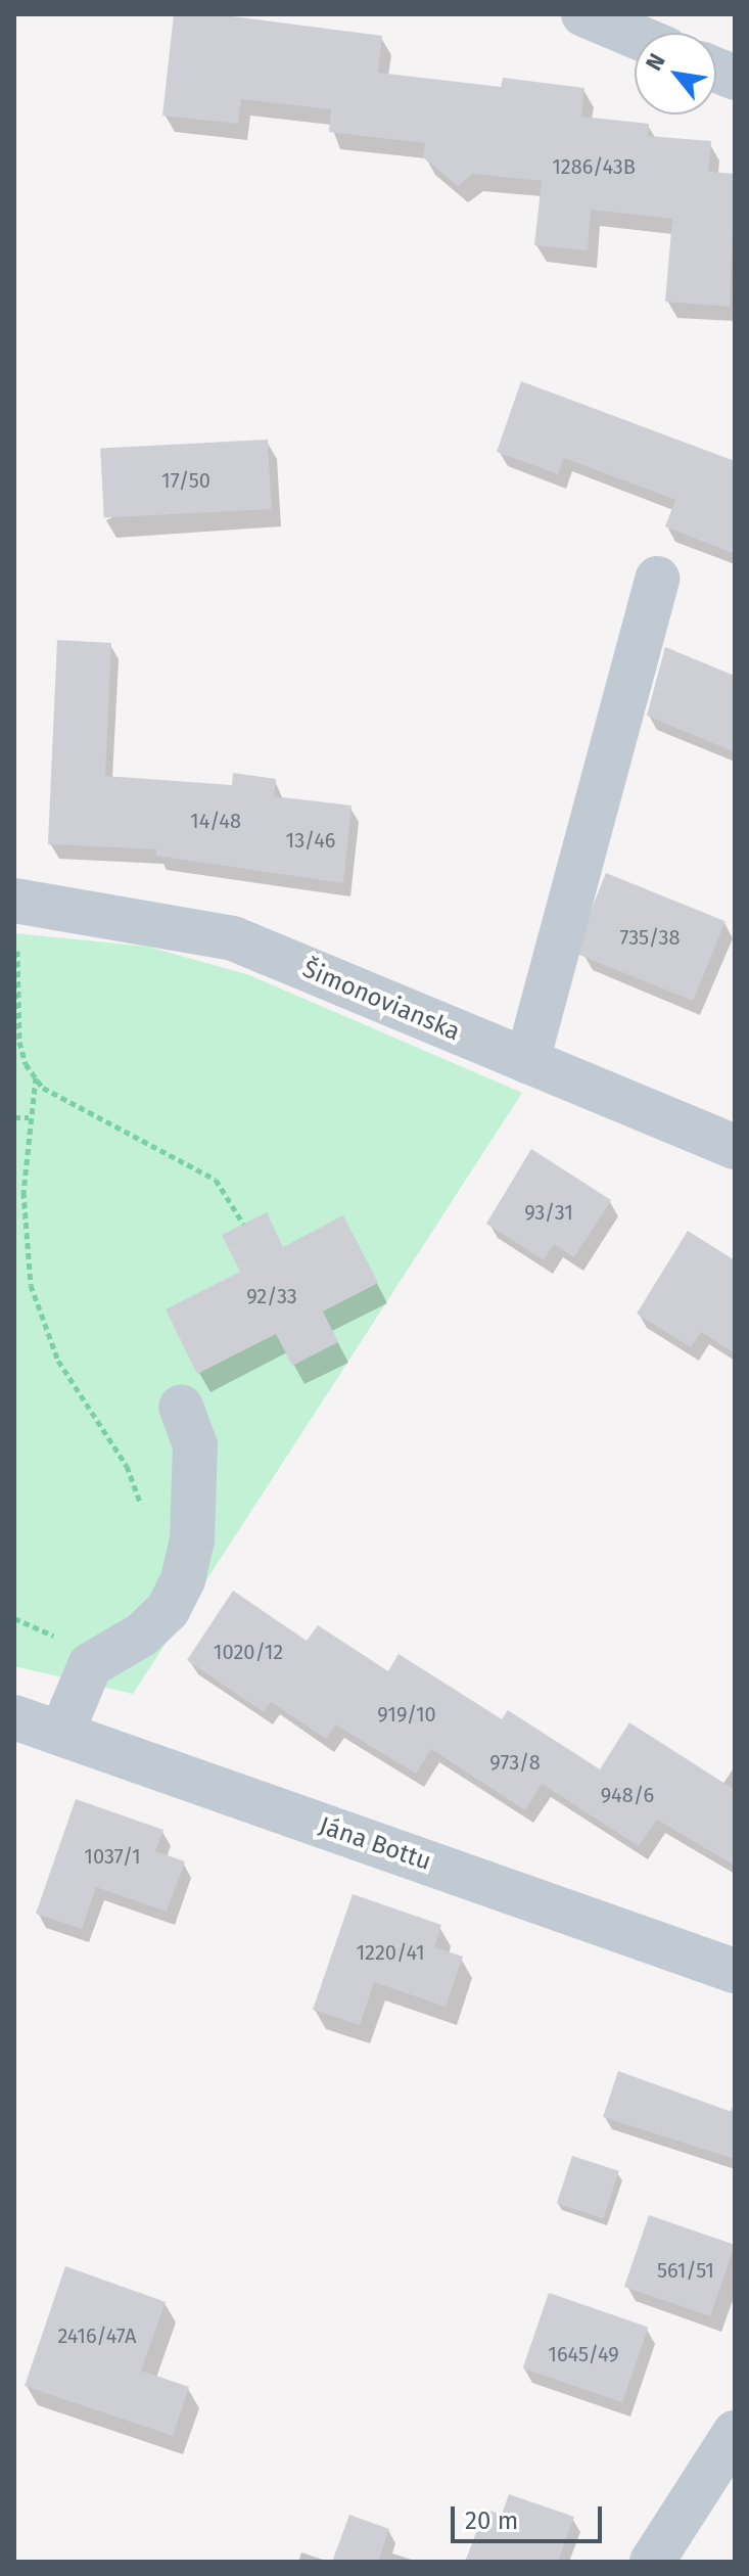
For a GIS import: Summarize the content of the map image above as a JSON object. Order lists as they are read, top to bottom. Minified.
{"streets":{"street":["Šimonovianska","Jána Bottu"]},"house_numbers":["1286/43B","17/50","14/48","13/46","735/38","93/31","92/33","1020/12","919/10","973/8","948/6","1037/1","1220/41","561/51","2416/47A","1645/49"],"scale_bar":"20 m","north":"top left"}
